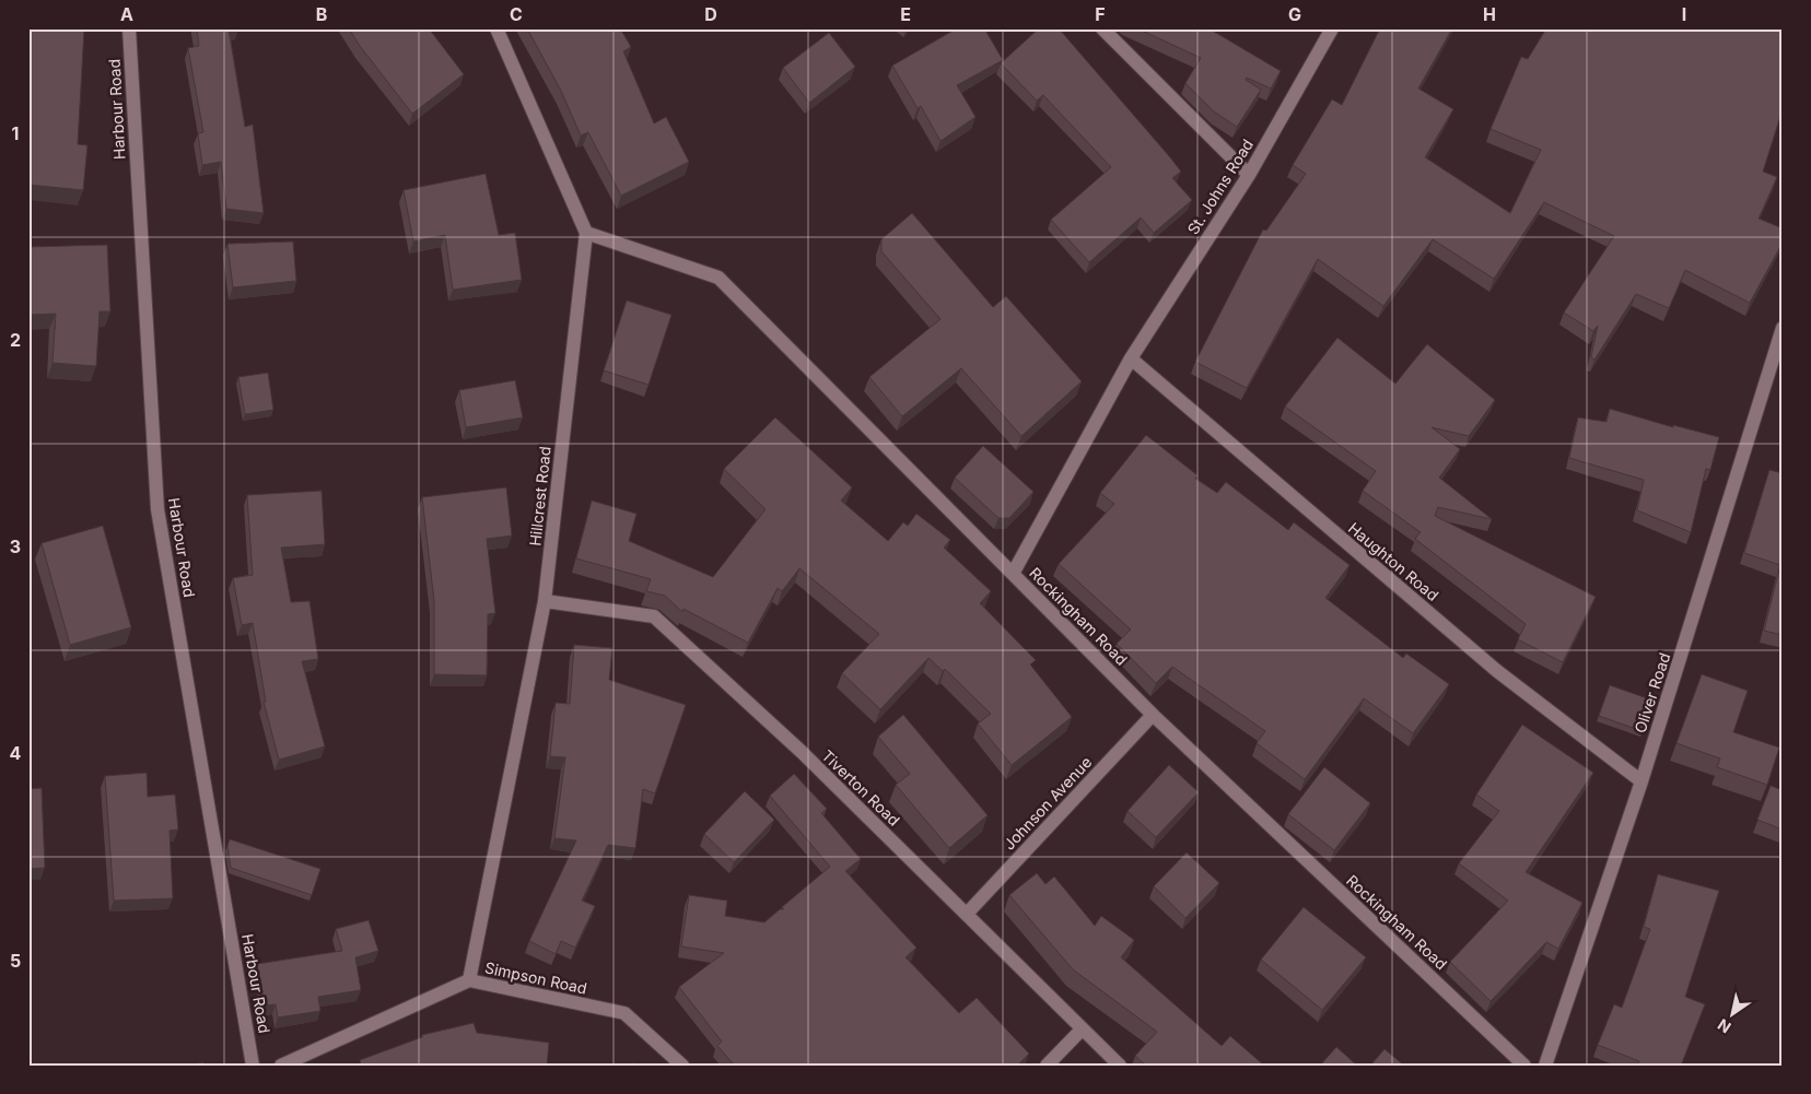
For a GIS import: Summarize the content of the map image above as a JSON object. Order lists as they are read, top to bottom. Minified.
{"streets":{"street":["Harbour Road","St. Johns Road","Hillcrest Road","Haughton Road","Rockingham Road","Oliver Road","Tiverton Road","Johnson Avenue","Simpson Road"]},"crossings":[["St. Johns Road","Haughton Road"],["St. Johns Road","Rockingham Road"],["Hillcrest Road","Rockingham Road"],["Hillcrest Road","Tiverton Road"],["Hillcrest Road","Simpson Road"],["Haughton Road","Oliver Road"],["Rockingham Road","Johnson Avenue"],["Tiverton Road","Johnson Avenue"]],"north":"bottom left","grid":{"columns":["A","B","C","D","E","F","G","H","I"],"rows":["1","2","3","4","5"]}}
